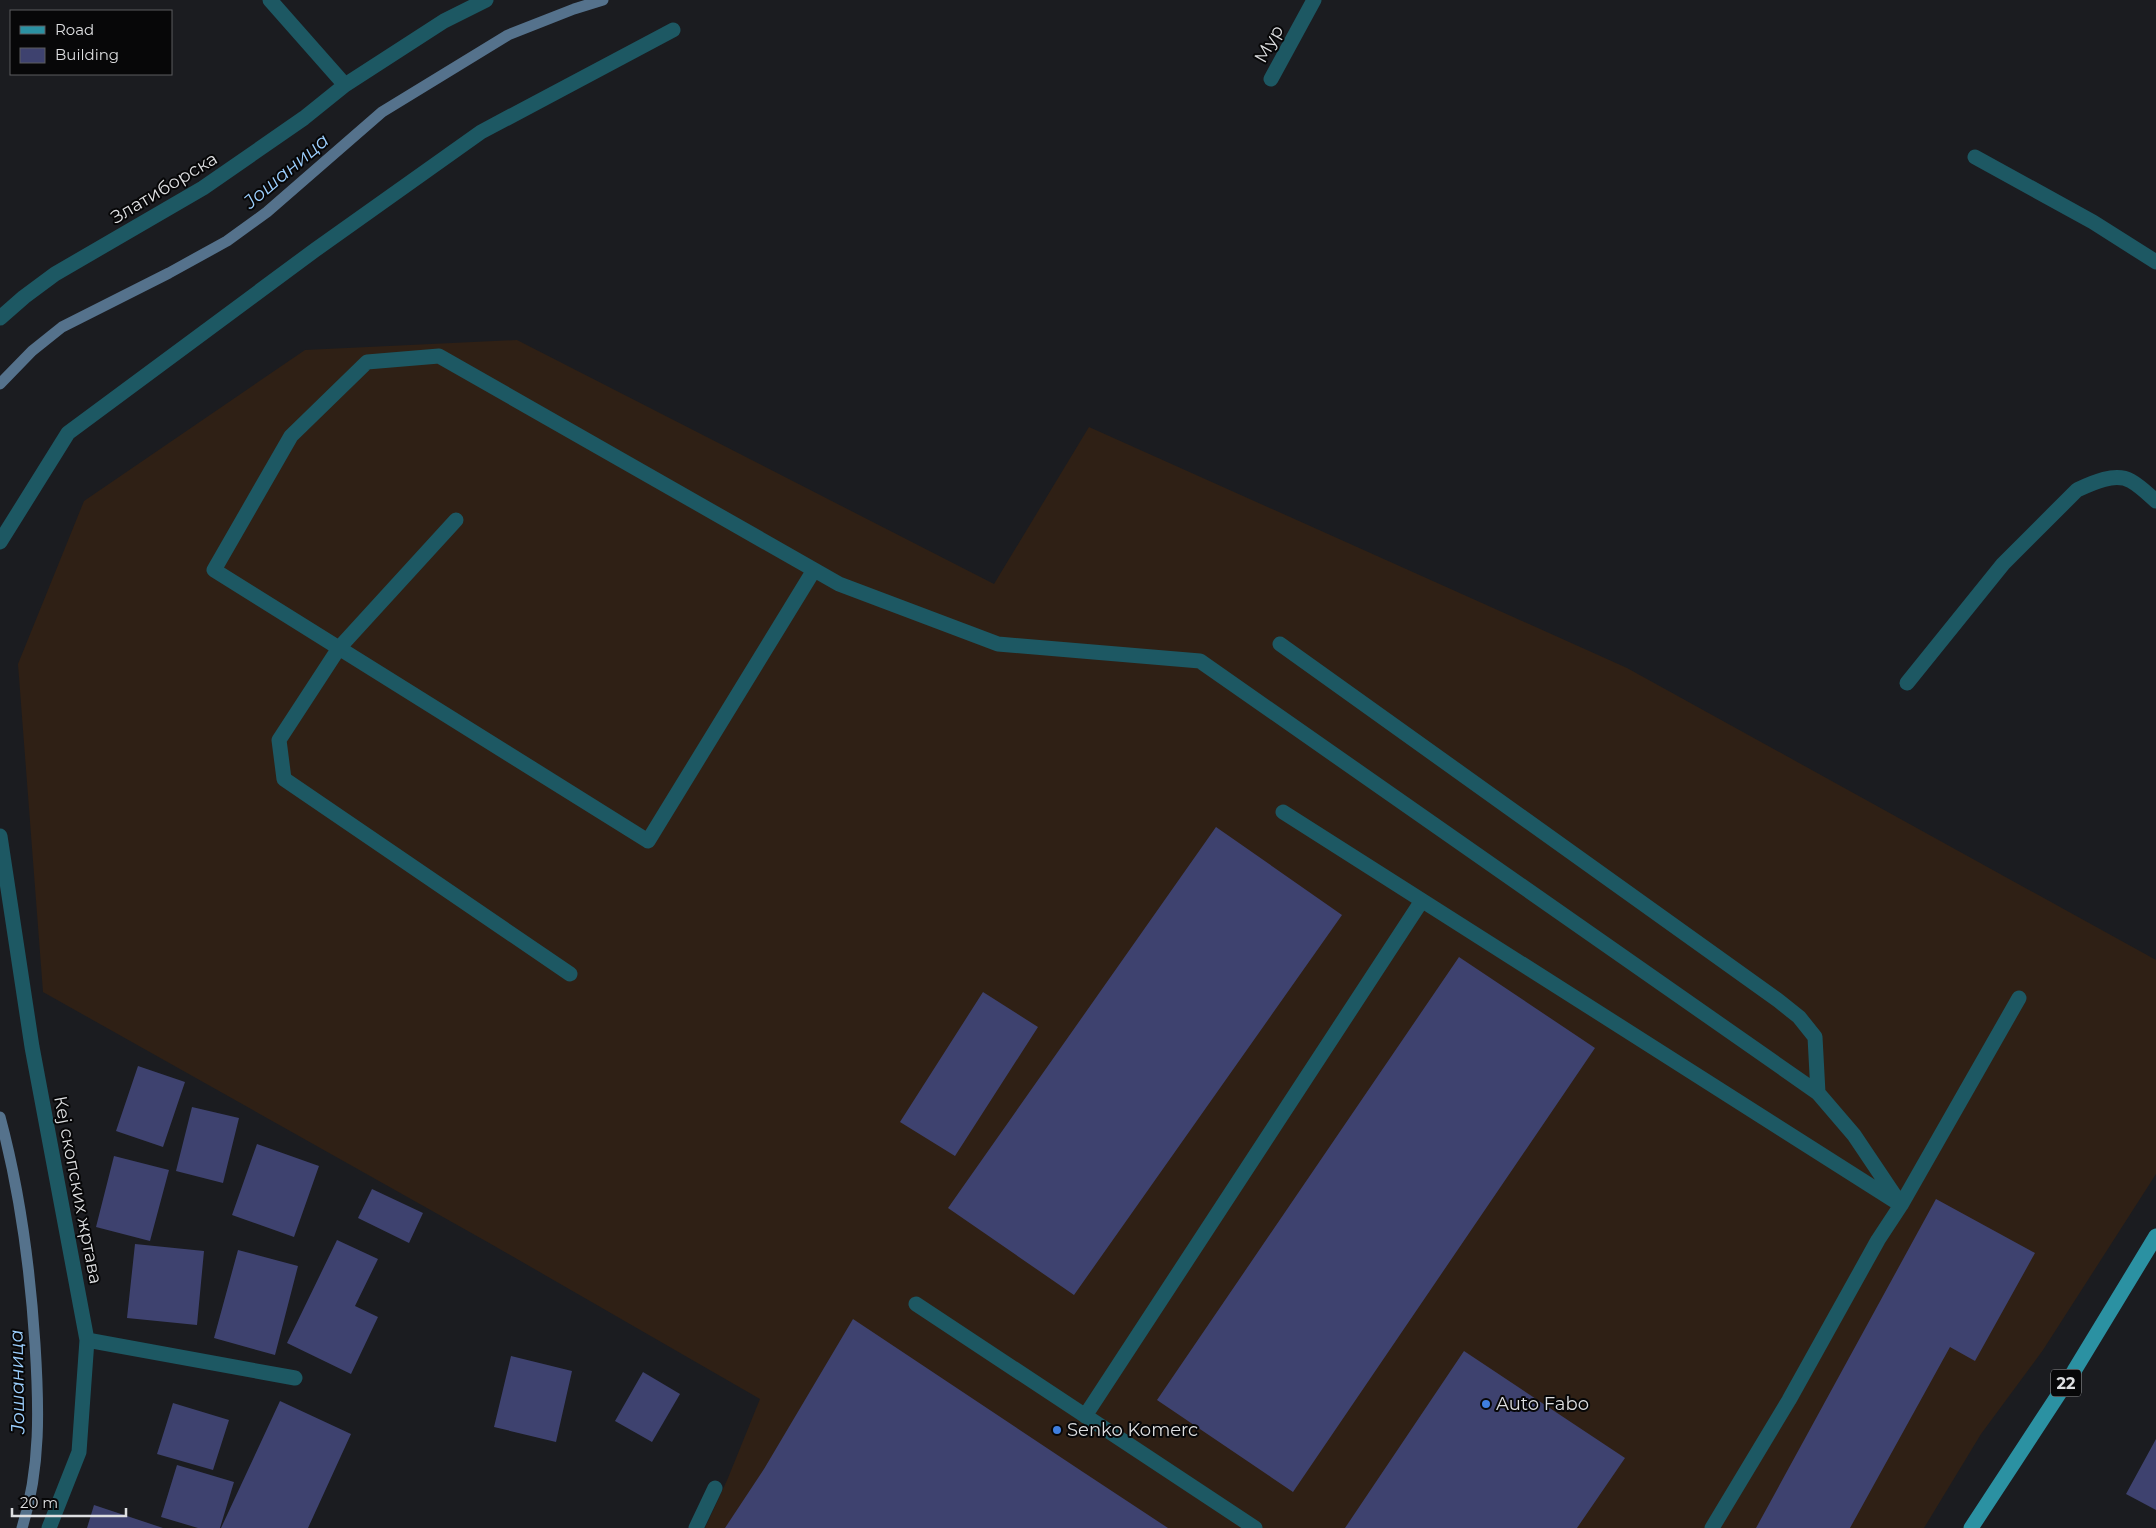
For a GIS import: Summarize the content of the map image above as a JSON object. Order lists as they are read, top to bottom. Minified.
{"streets":{"main road":["22"],"street":["Мур","Златиборска","Кеј скопских жртава"]},"water":["Јошаница"],"places":["Auto Fabo","Senko Komerc"],"legend":["Road","Building"],"scale_bar":"20 m"}
